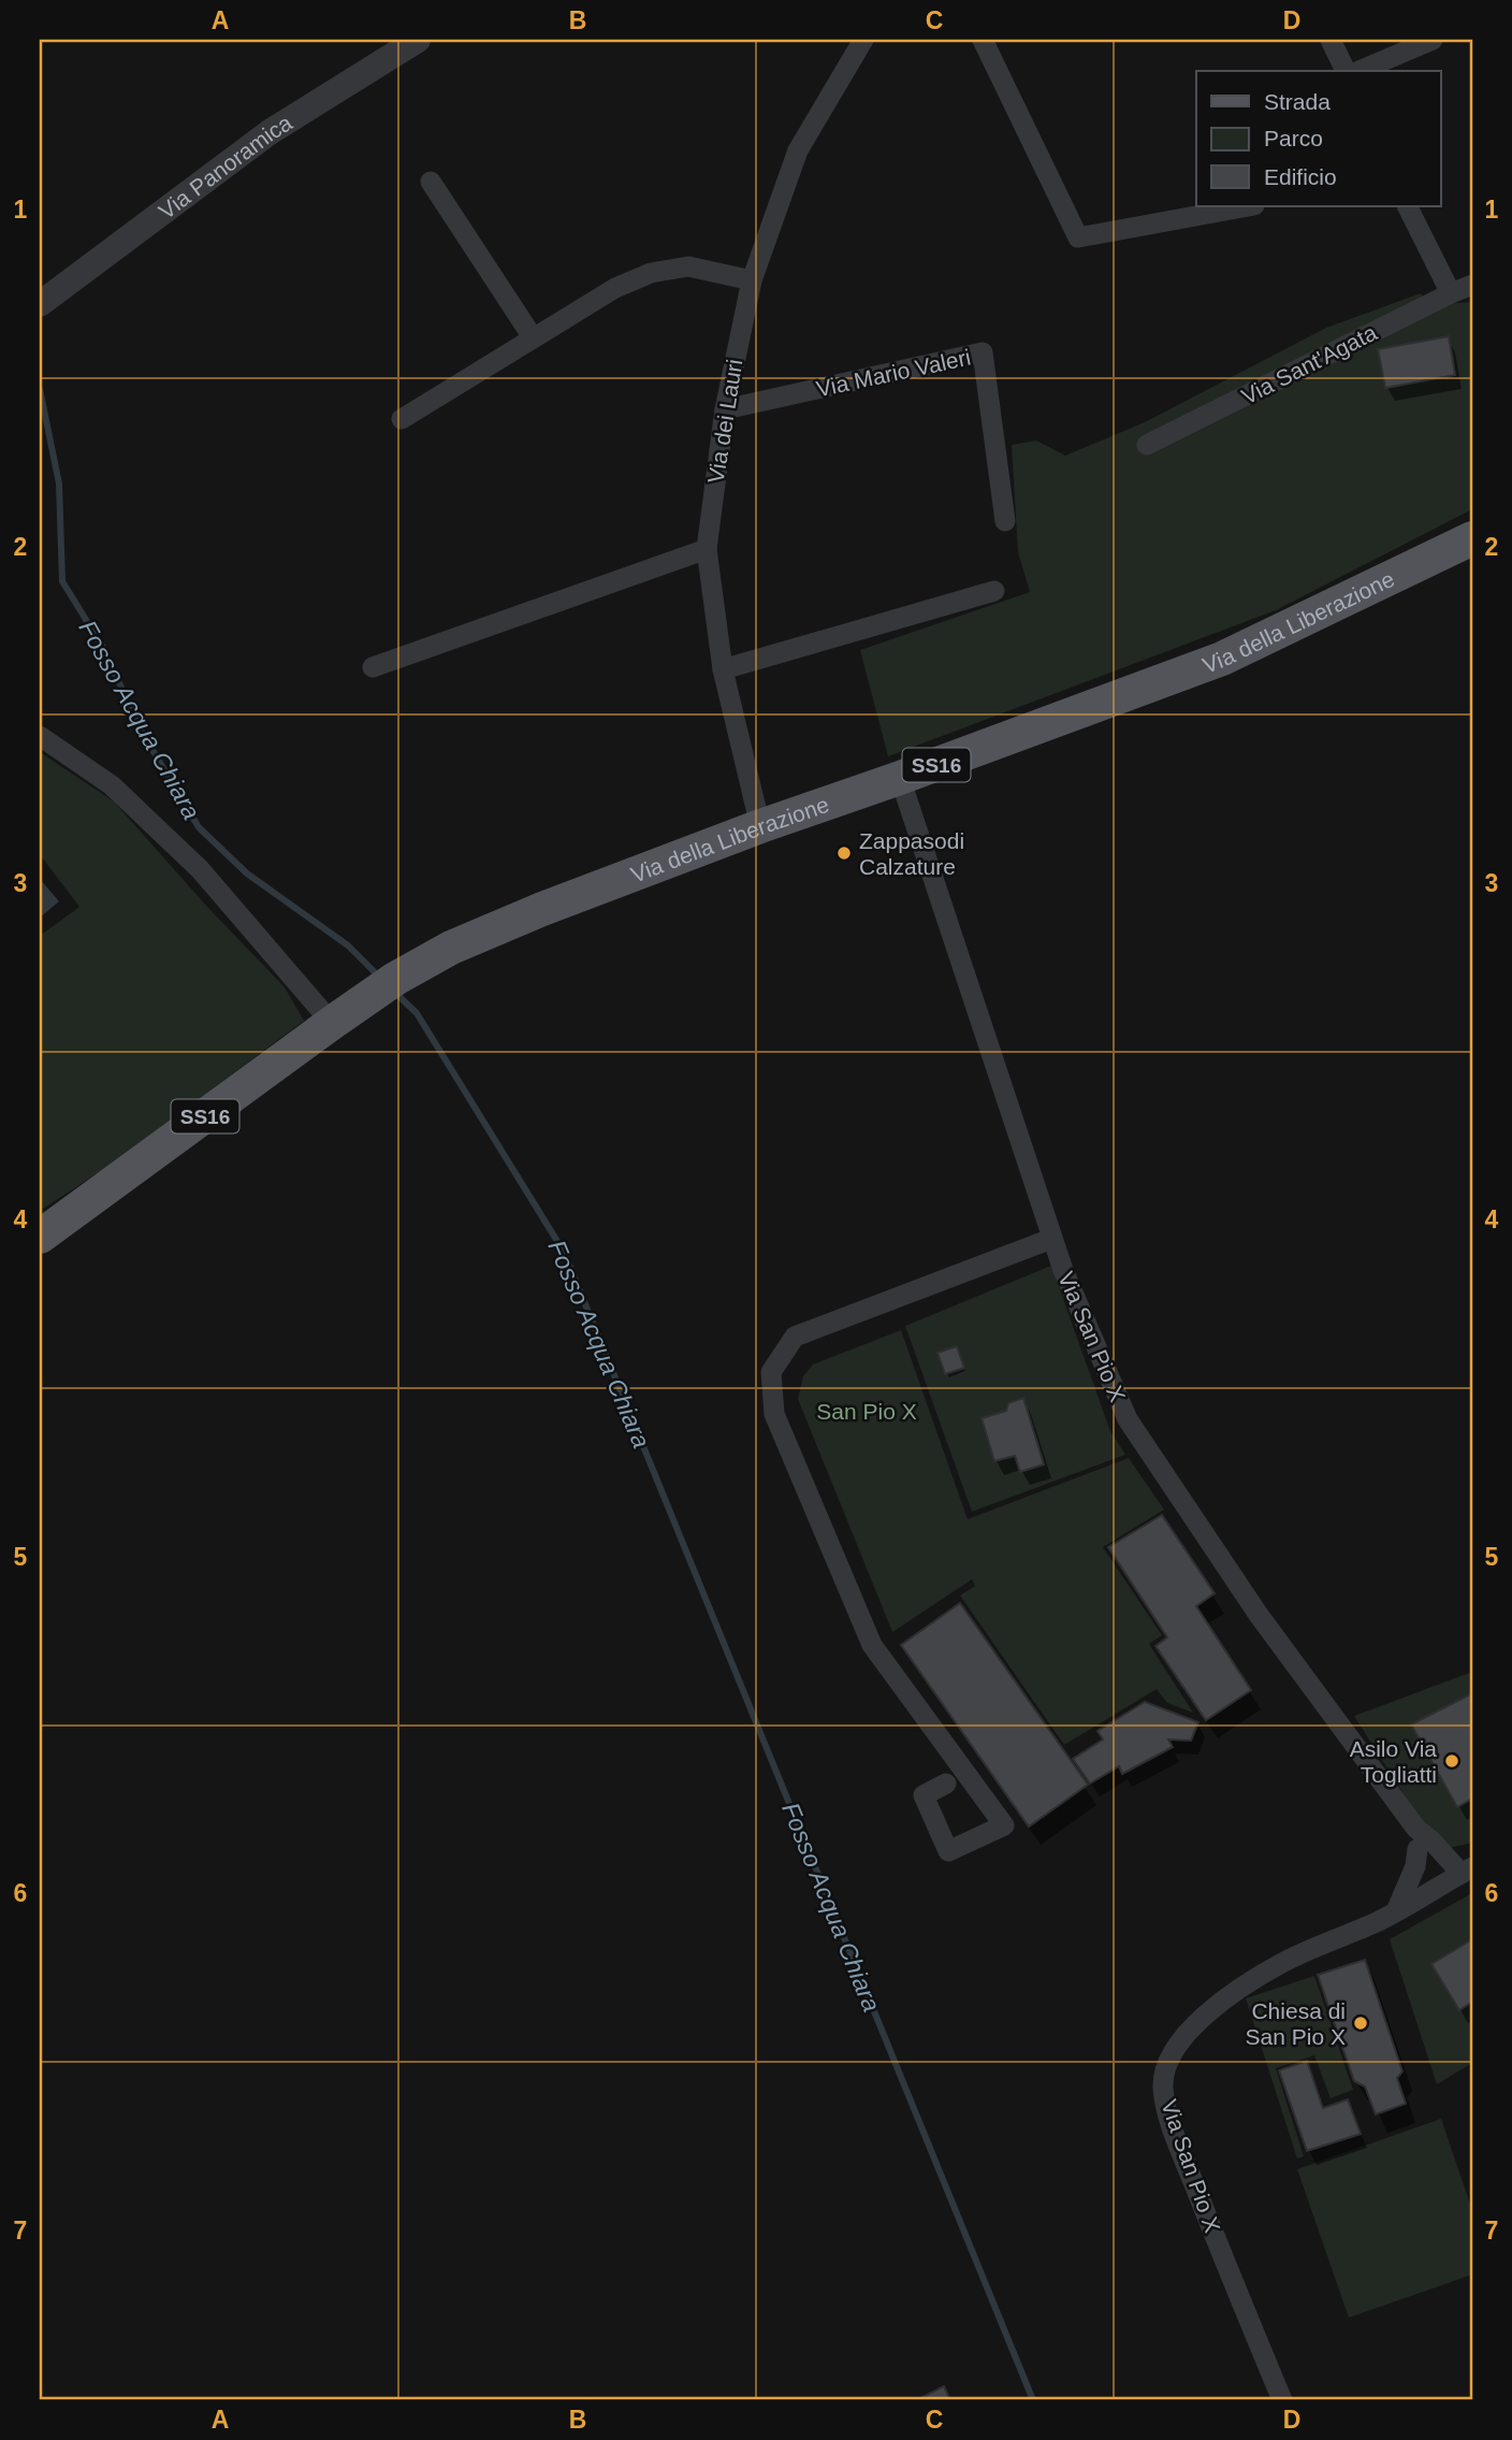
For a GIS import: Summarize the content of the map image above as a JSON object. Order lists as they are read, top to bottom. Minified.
{"streets":{"main road":["Via della Liberazione","SS16"],"street":["Via Panoramica","Via Sant'Agata","Via Mario Valeri","Via dei Lauri","Via San Pio X"]},"crossings":[["Via Mario Valeri","Via dei Lauri"],["Via dei Lauri","Via della Liberazione"],["Via della Liberazione","Via San Pio X"]],"water":["Fosso Acqua Chiara"],"parks":["San Pio X"],"places":["Zappasodi Calzature","Asilo Via Togliatti","Chiesa di San Pio X"],"legend":["Strada","Parco","Edificio"],"grid":{"columns":["A","B","C","D"],"rows":["1","2","3","4","5","6","7"]}}
